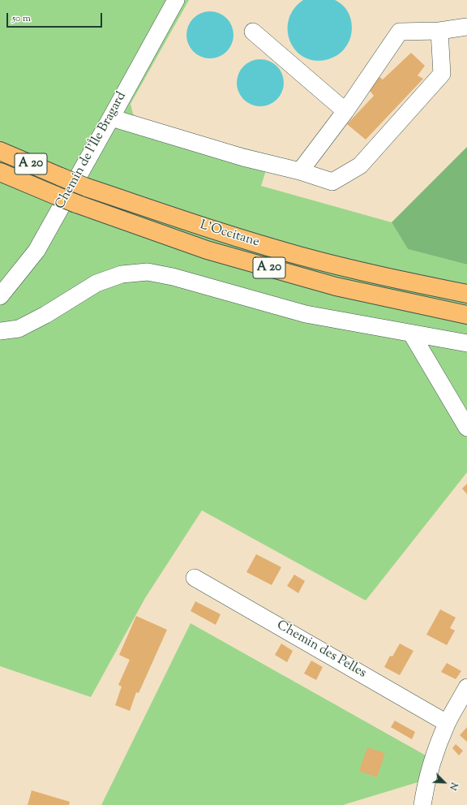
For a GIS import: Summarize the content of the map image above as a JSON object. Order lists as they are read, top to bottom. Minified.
{"streets":{"highway":["A 20","L'Occitane"],"street":["Chemin de l'Île Bragard","Chemin des Pelles"]},"scale_bar":"50 m","north":"bottom right"}
